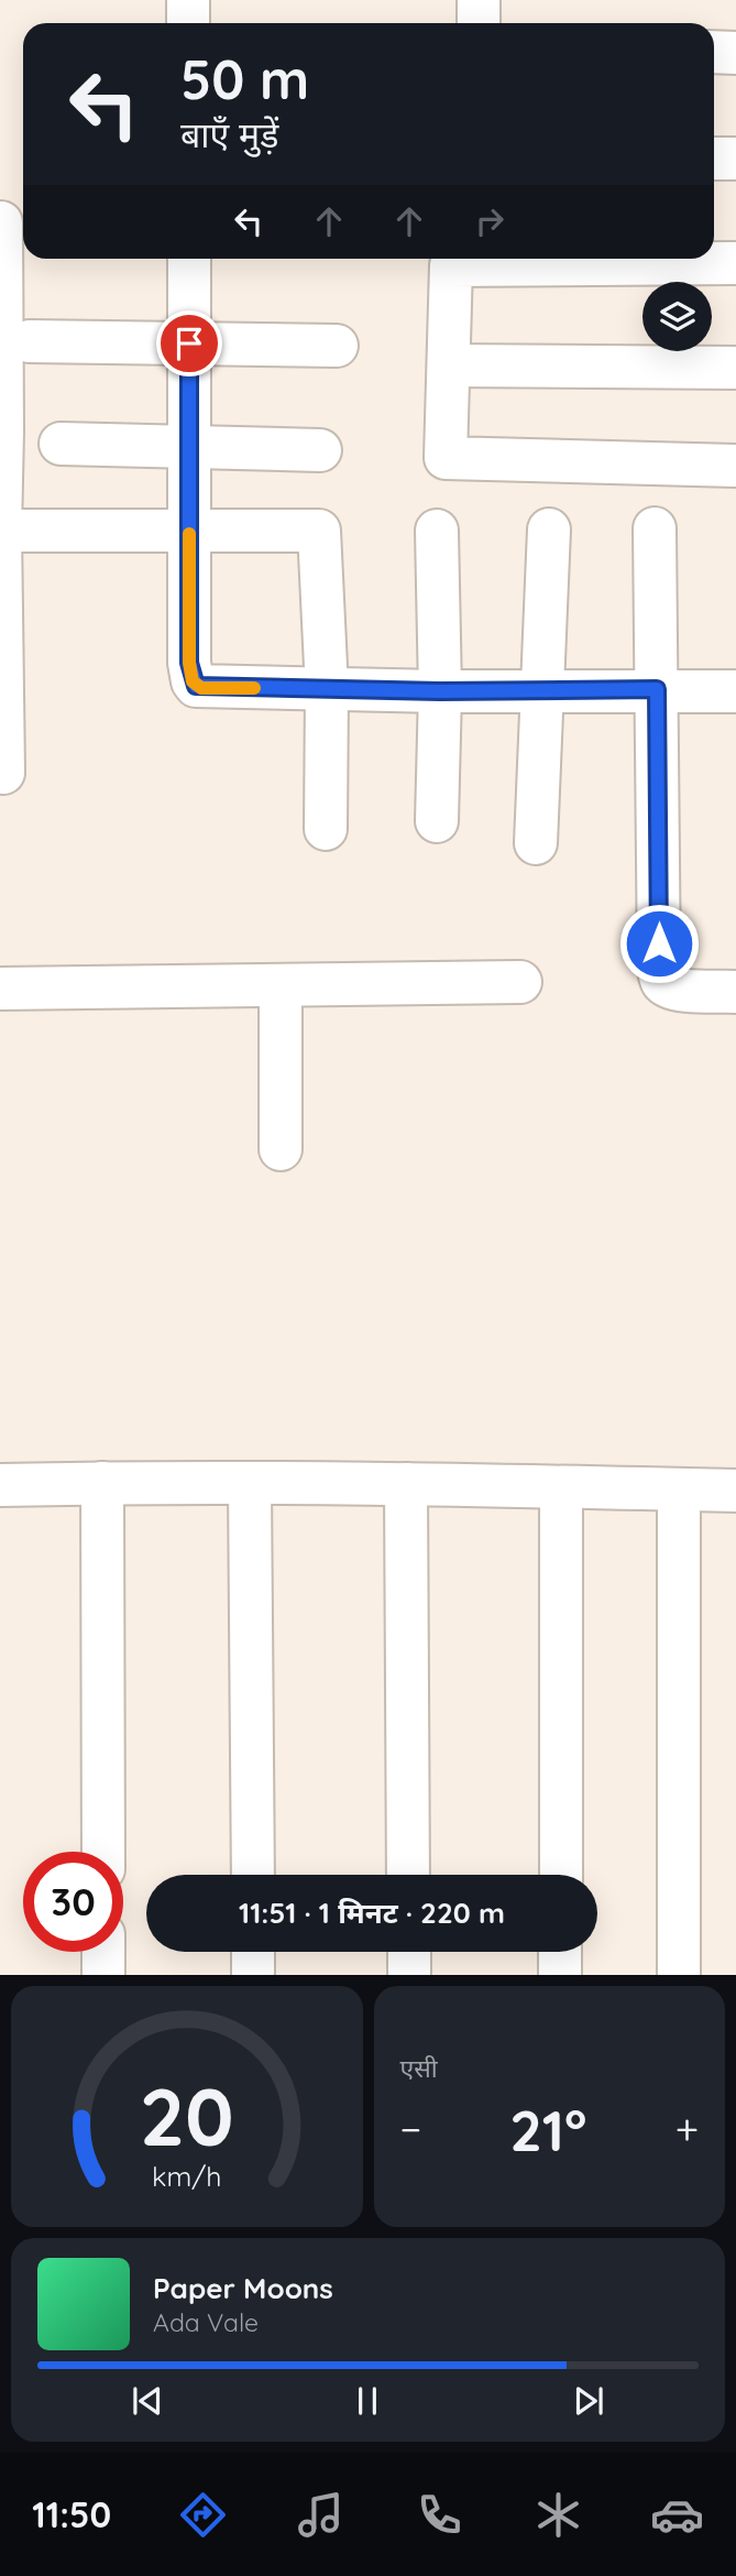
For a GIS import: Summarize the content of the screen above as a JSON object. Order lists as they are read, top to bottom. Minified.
{"page":{"turn":["50 m","बाएँ मुड़ें"],"limit":"30","trip":"11:51 · 1 मिनट · 220 m","tile":"एसी","heat":["−","21°","+"],"song":["Paper Moons","Ada Vale"],"tabs":"11:50","gauge":["20","km/h"]}}
